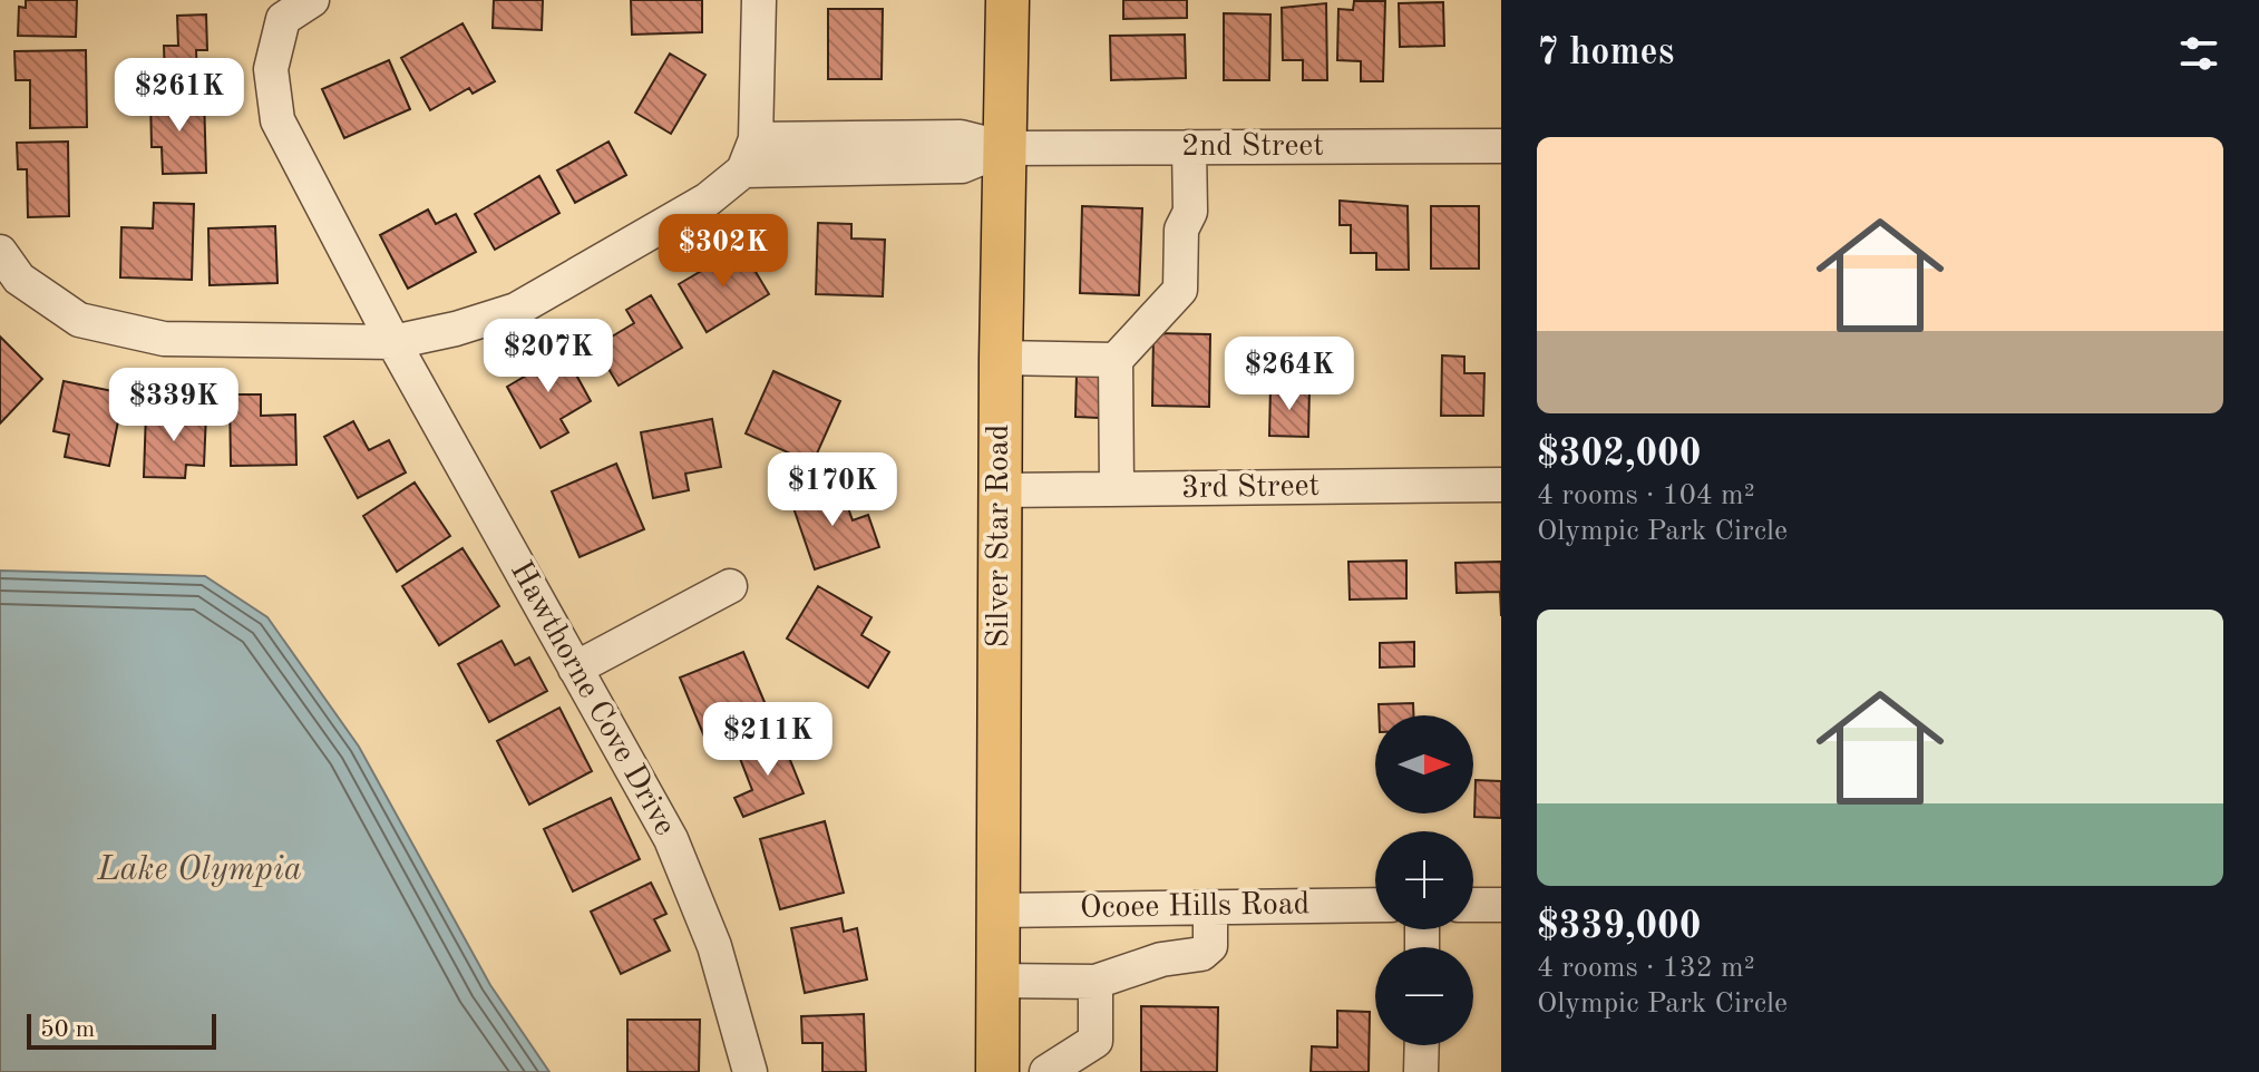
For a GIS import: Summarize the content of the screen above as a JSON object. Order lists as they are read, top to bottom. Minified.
{"streets":{"main road":["Silver Star Road"],"street":["2nd Street","3rd Street","Hawthorne Cove Drive","Ocoee Hills Road"]},"crossings":[["2nd Street","Silver Star Road"],["3rd Street","Silver Star Road"],["Silver Star Road","Ocoee Hills Road"]],"water":["Lake Olympia"],"scale_bar":"50 m","north":"right","page":{"heading":"7 homes","price":["$261K","$302K","$207K","$264K","$339K","$170K","$211K"],"list":[{"name":"$302,000","note":"4 rooms · 104 m² · Olympic Park Circle"},{"name":"$339,000","note":"4 rooms · 132 m² · Olympic Park Circle"}],"map_buttons":["+","−"],"scale":"50 m"}}
